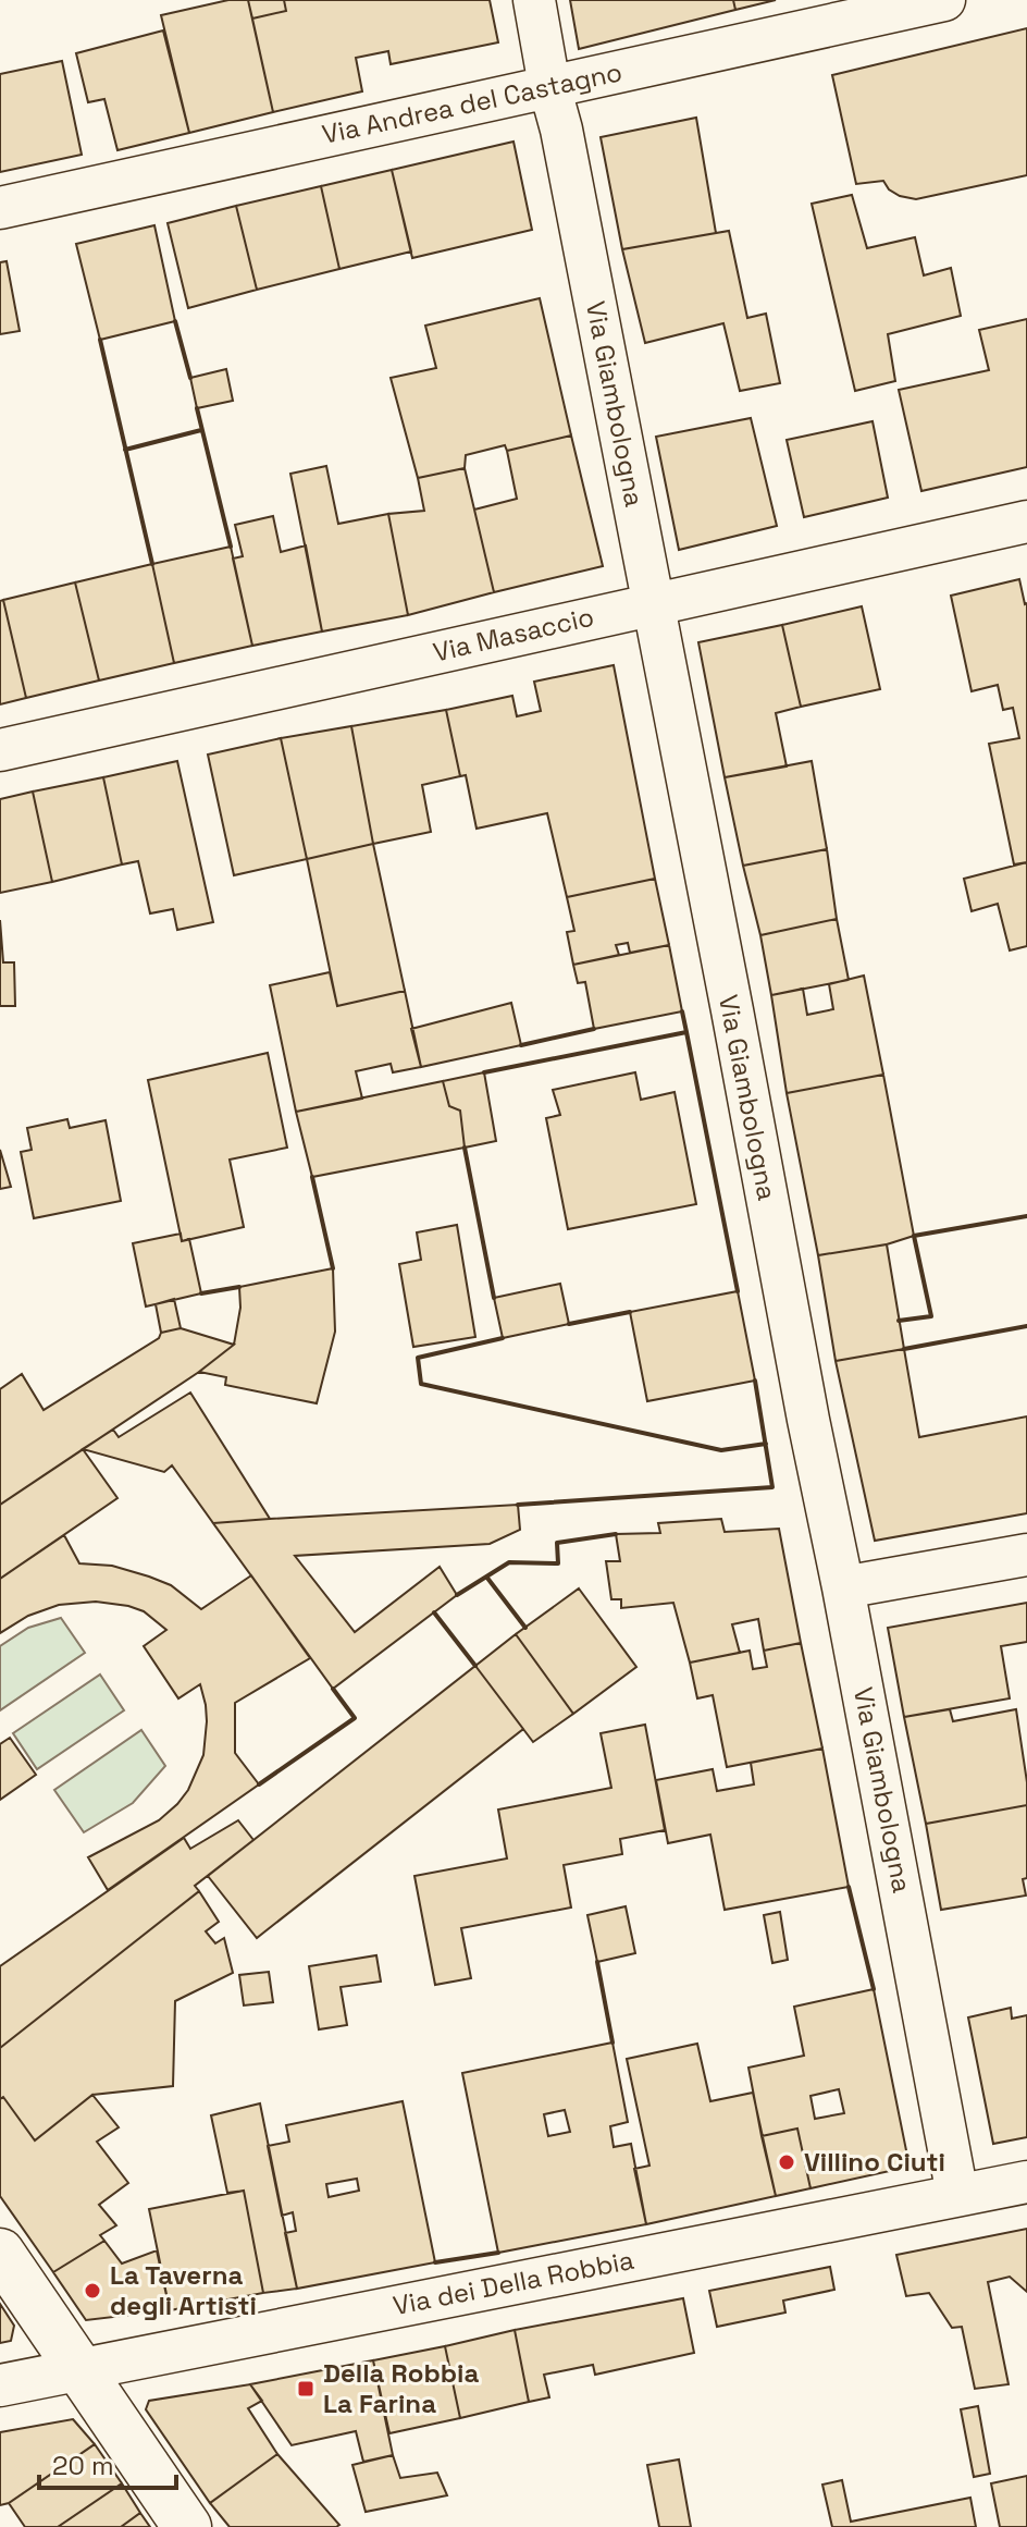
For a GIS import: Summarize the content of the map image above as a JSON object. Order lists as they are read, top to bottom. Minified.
{"streets":{"street":["Via Andrea del Castagno","Via Giambologna","Via Masaccio","Via dei Della Robbia"]},"crossings":[["Via Andrea del Castagno","Via Giambologna"],["Via Giambologna","Via Masaccio"],["Via Giambologna","Via dei Della Robbia"]],"places":{"other":["Villino Ciuti","La Taverna degli Artisti"],"transit":["Della Robbia La Farina"]},"scale_bar":"20 m"}
